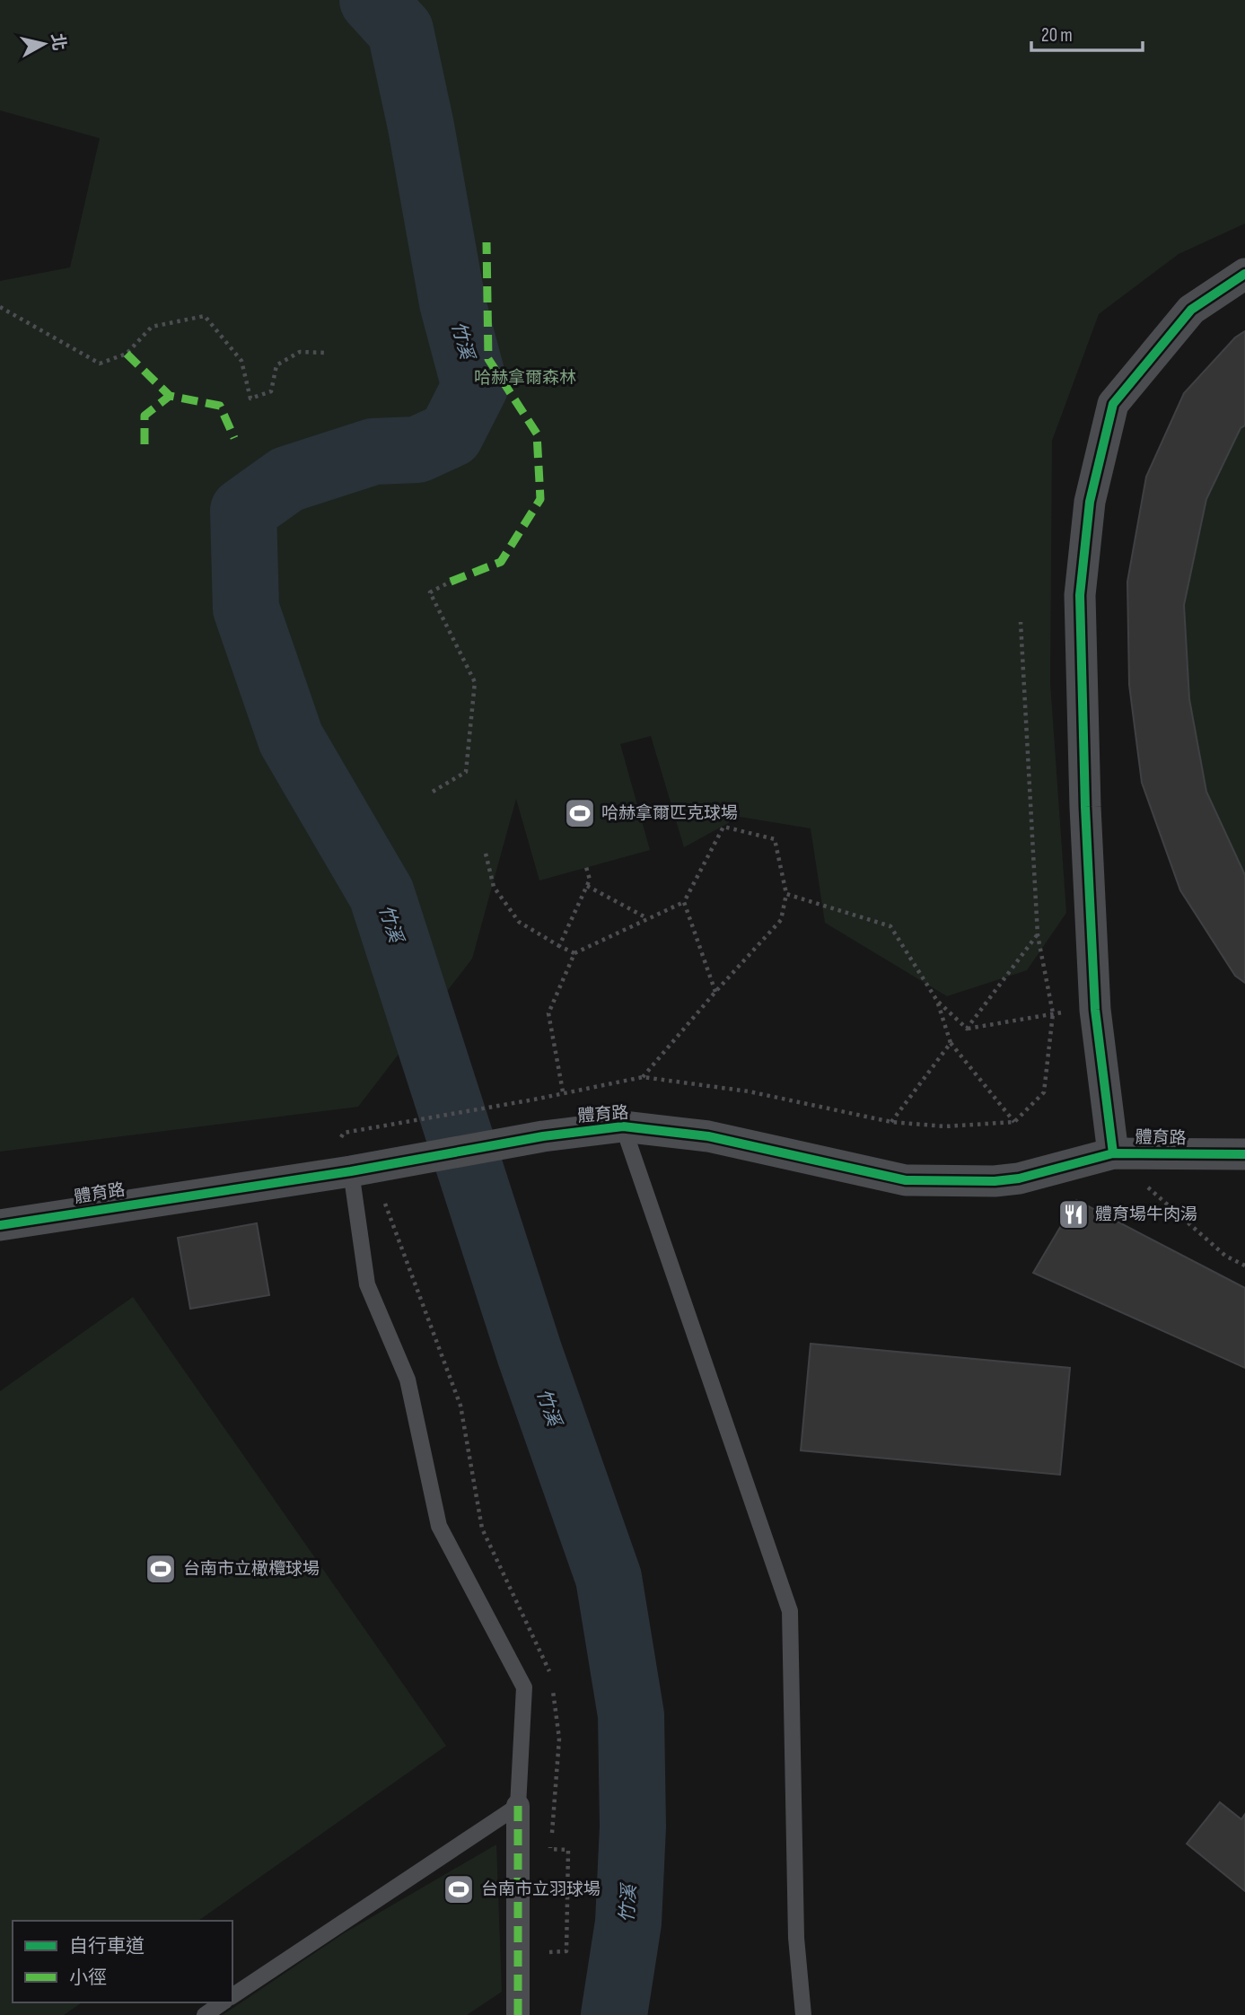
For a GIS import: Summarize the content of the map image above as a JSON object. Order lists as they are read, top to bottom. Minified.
{"streets":{"street":["體育路"]},"water":["竹溪"],"parks":["哈赫拿爾森林"],"places":{"sports":["哈赫拿爾匹克球場","台南市立橄欖球場","台南市立羽球場"],"restaurant":["體育場牛肉湯"]},"legend":["自行車道","小徑"],"scale_bar":"20 m","north":"right"}
